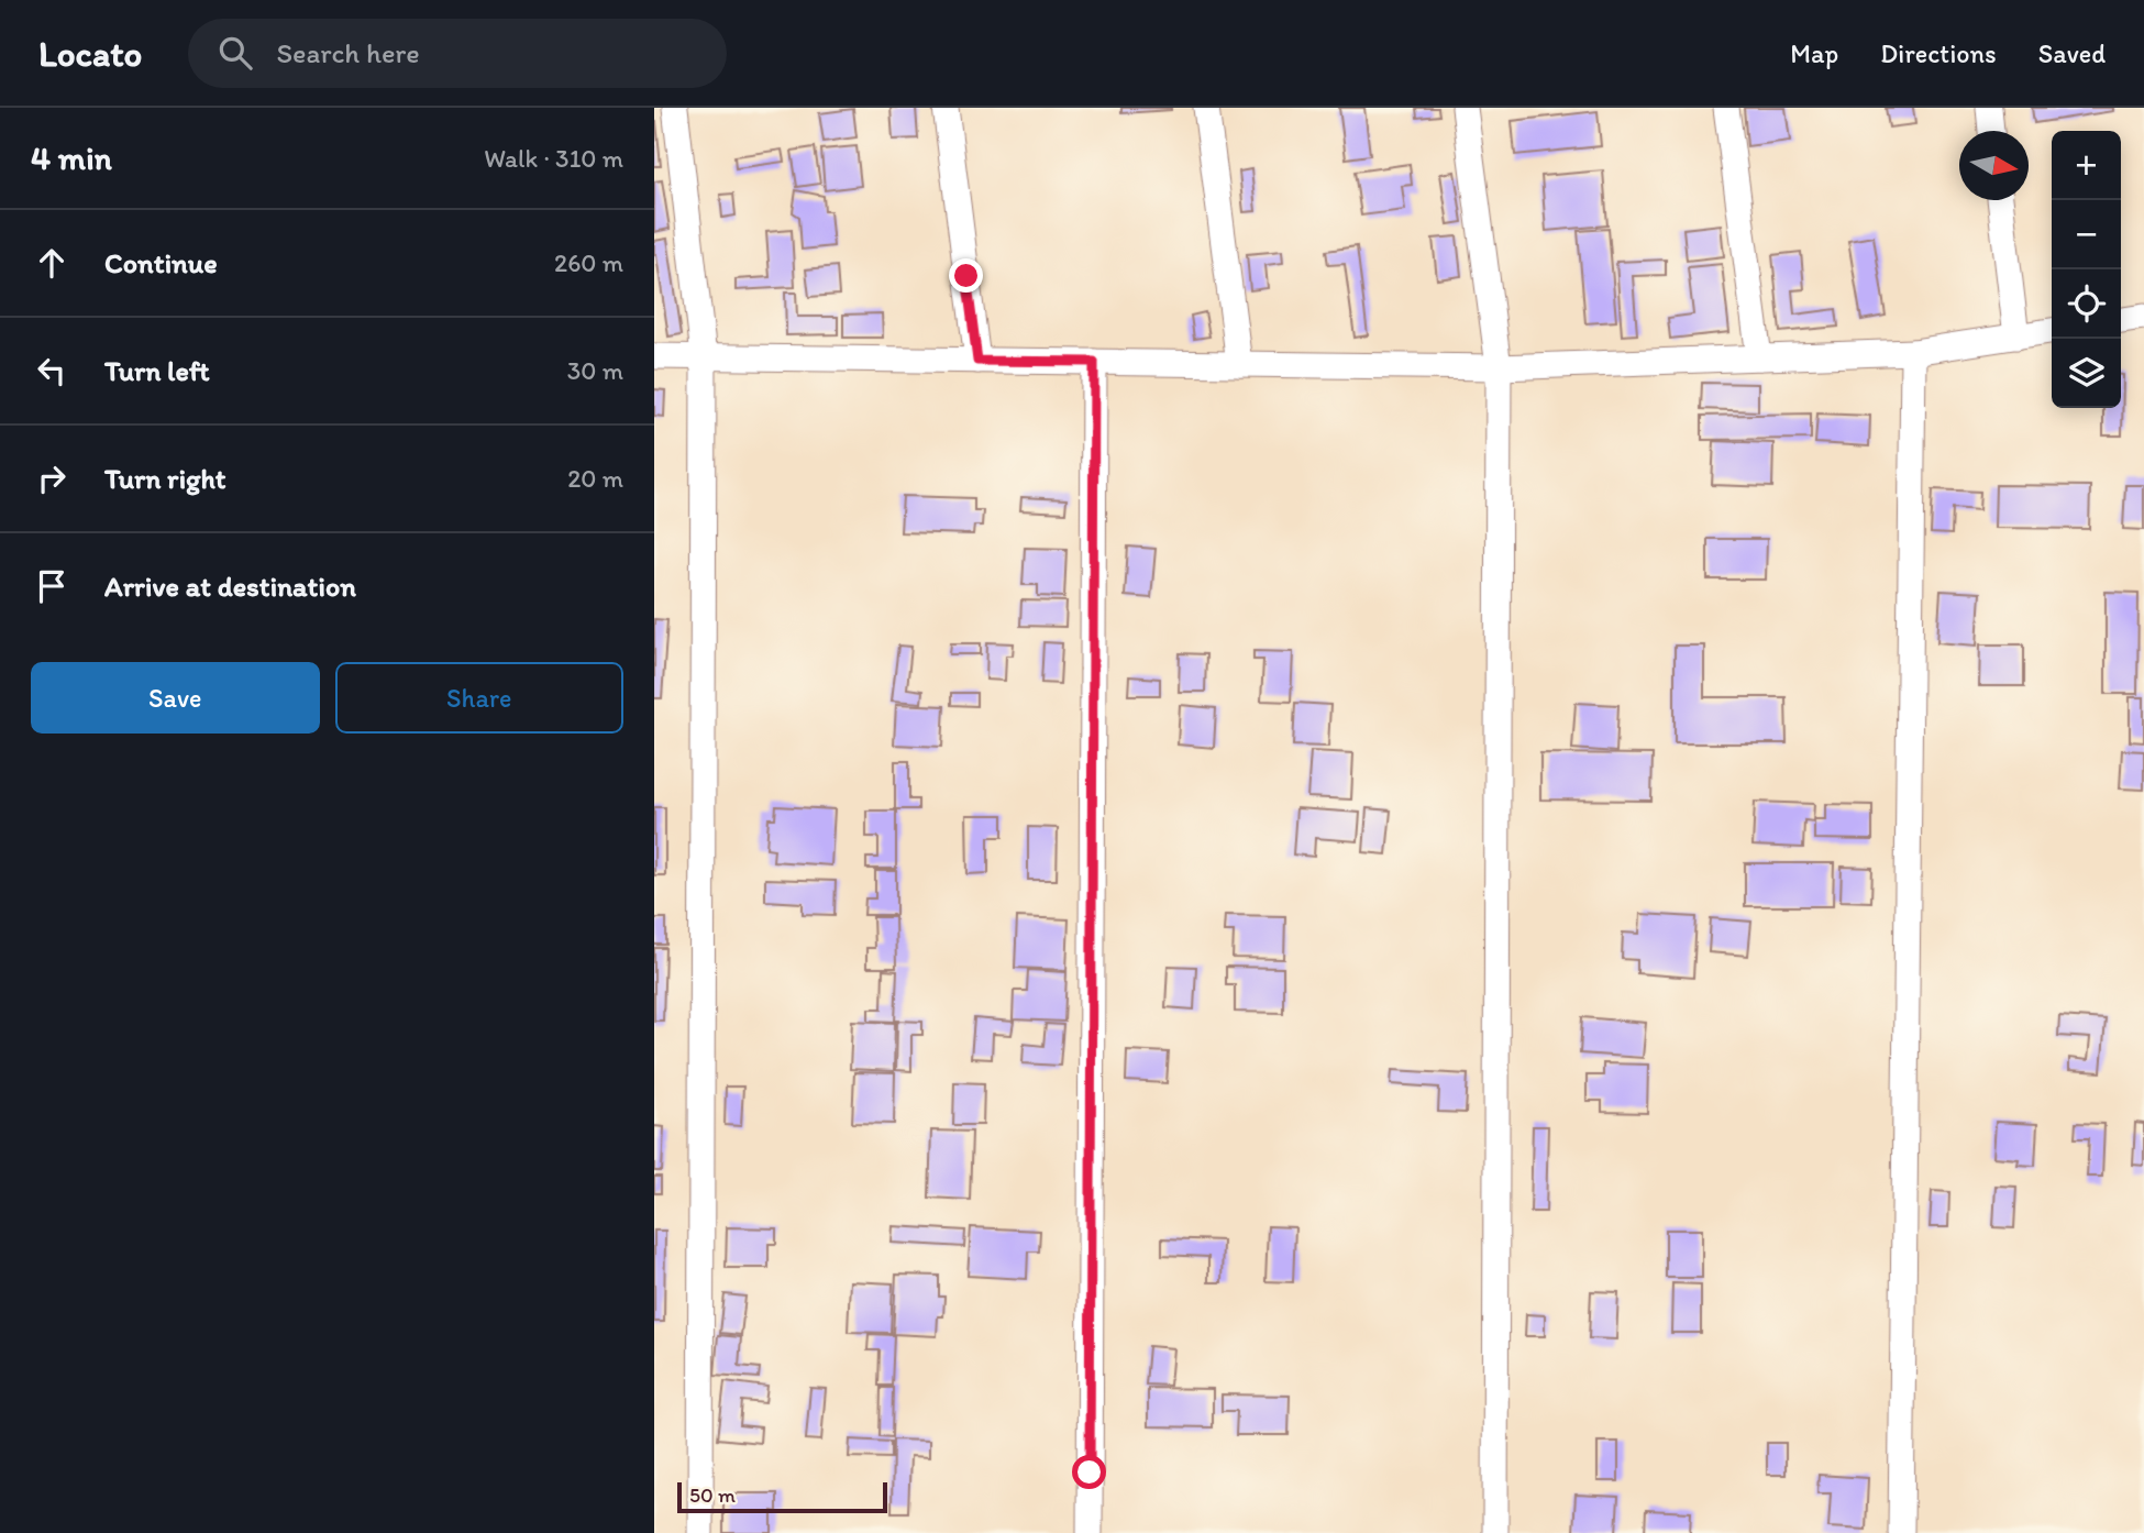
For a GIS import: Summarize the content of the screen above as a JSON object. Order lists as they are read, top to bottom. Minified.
{"scale_bar":"50 m","north":"right","page":{"header":"Locato","search":"Search here","nav":["Map","Directions","Saved"],"heading":["4 min","Walk · 310 m"],"map_buttons":["+","−"],"list":[["Continue","260 m"],["Turn left","30 m"],["Turn right","20 m"],"Arrive at destination"],"buttons":["Save","Share"],"scale":"50 m"}}
